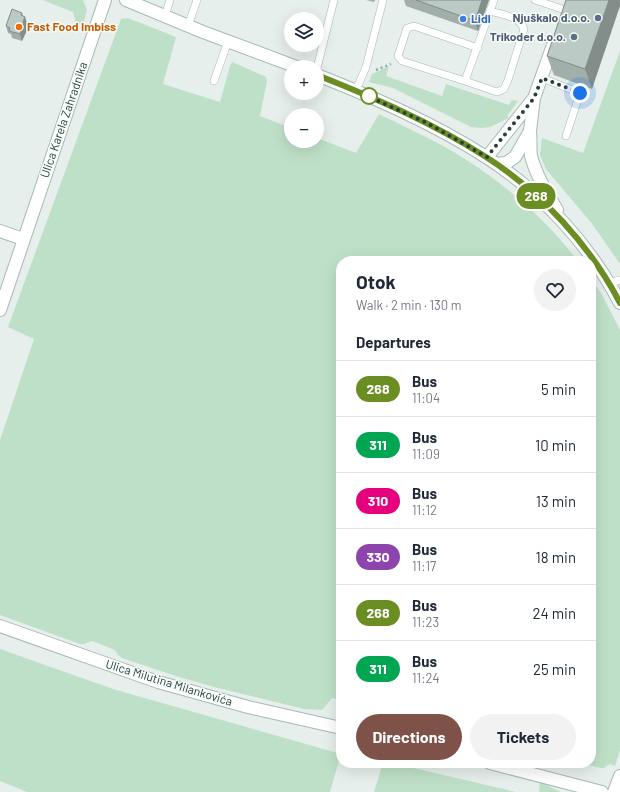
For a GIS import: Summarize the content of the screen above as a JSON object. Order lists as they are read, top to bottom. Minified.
{"streets":{"street":["Ulica Karela Zahradnika","Ulica Milutina Milankovića"]},"places":["Njuškalo d.o.o.","Lidl","Fast Food Imbiss","Trikoder d.o.o."],"lines":["bus line 268"],"page":{"on_map":"268","map_buttons":["+","−"],"heading":[["Otok","Walk · 2 min · 130 m"],"Departures"],"list":[{"mark":"268","name":"Bus","note":"11:04","value":"5 min"},{"mark":"311","name":"Bus","note":"11:09","value":"10 min"},{"mark":"310","name":"Bus","note":"11:12","value":"13 min"},{"mark":"330","name":"Bus","note":"11:17","value":"18 min"},{"mark":"268","name":"Bus","note":"11:23","value":"24 min"},{"mark":"311","name":"Bus","note":"11:24","value":"25 min"}],"buttons":["Directions","Tickets"]}}
